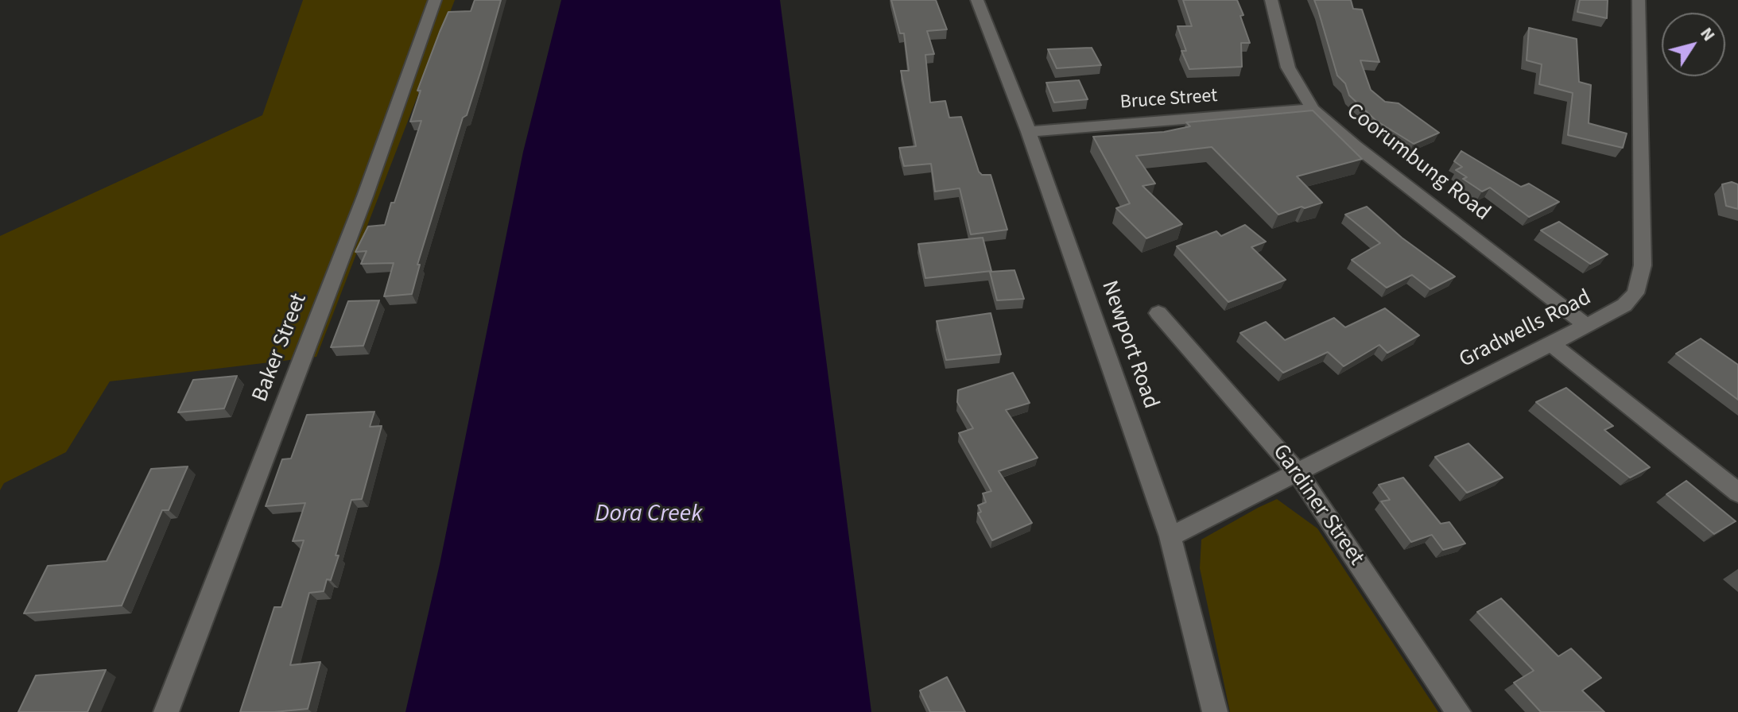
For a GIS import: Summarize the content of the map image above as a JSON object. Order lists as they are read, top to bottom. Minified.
{"streets":{"street":["Bruce Street","Coorumbung Road","Gradwells Road","Newport Road","Baker Street","Gardiner Street"]},"crossings":[["Bruce Street","Coorumbung Road"],["Bruce Street","Newport Road"],["Coorumbung Road","Gradwells Road"],["Gradwells Road","Newport Road"],["Gradwells Road","Gardiner Street"]],"water":["Dora Creek"],"north":"top right"}
